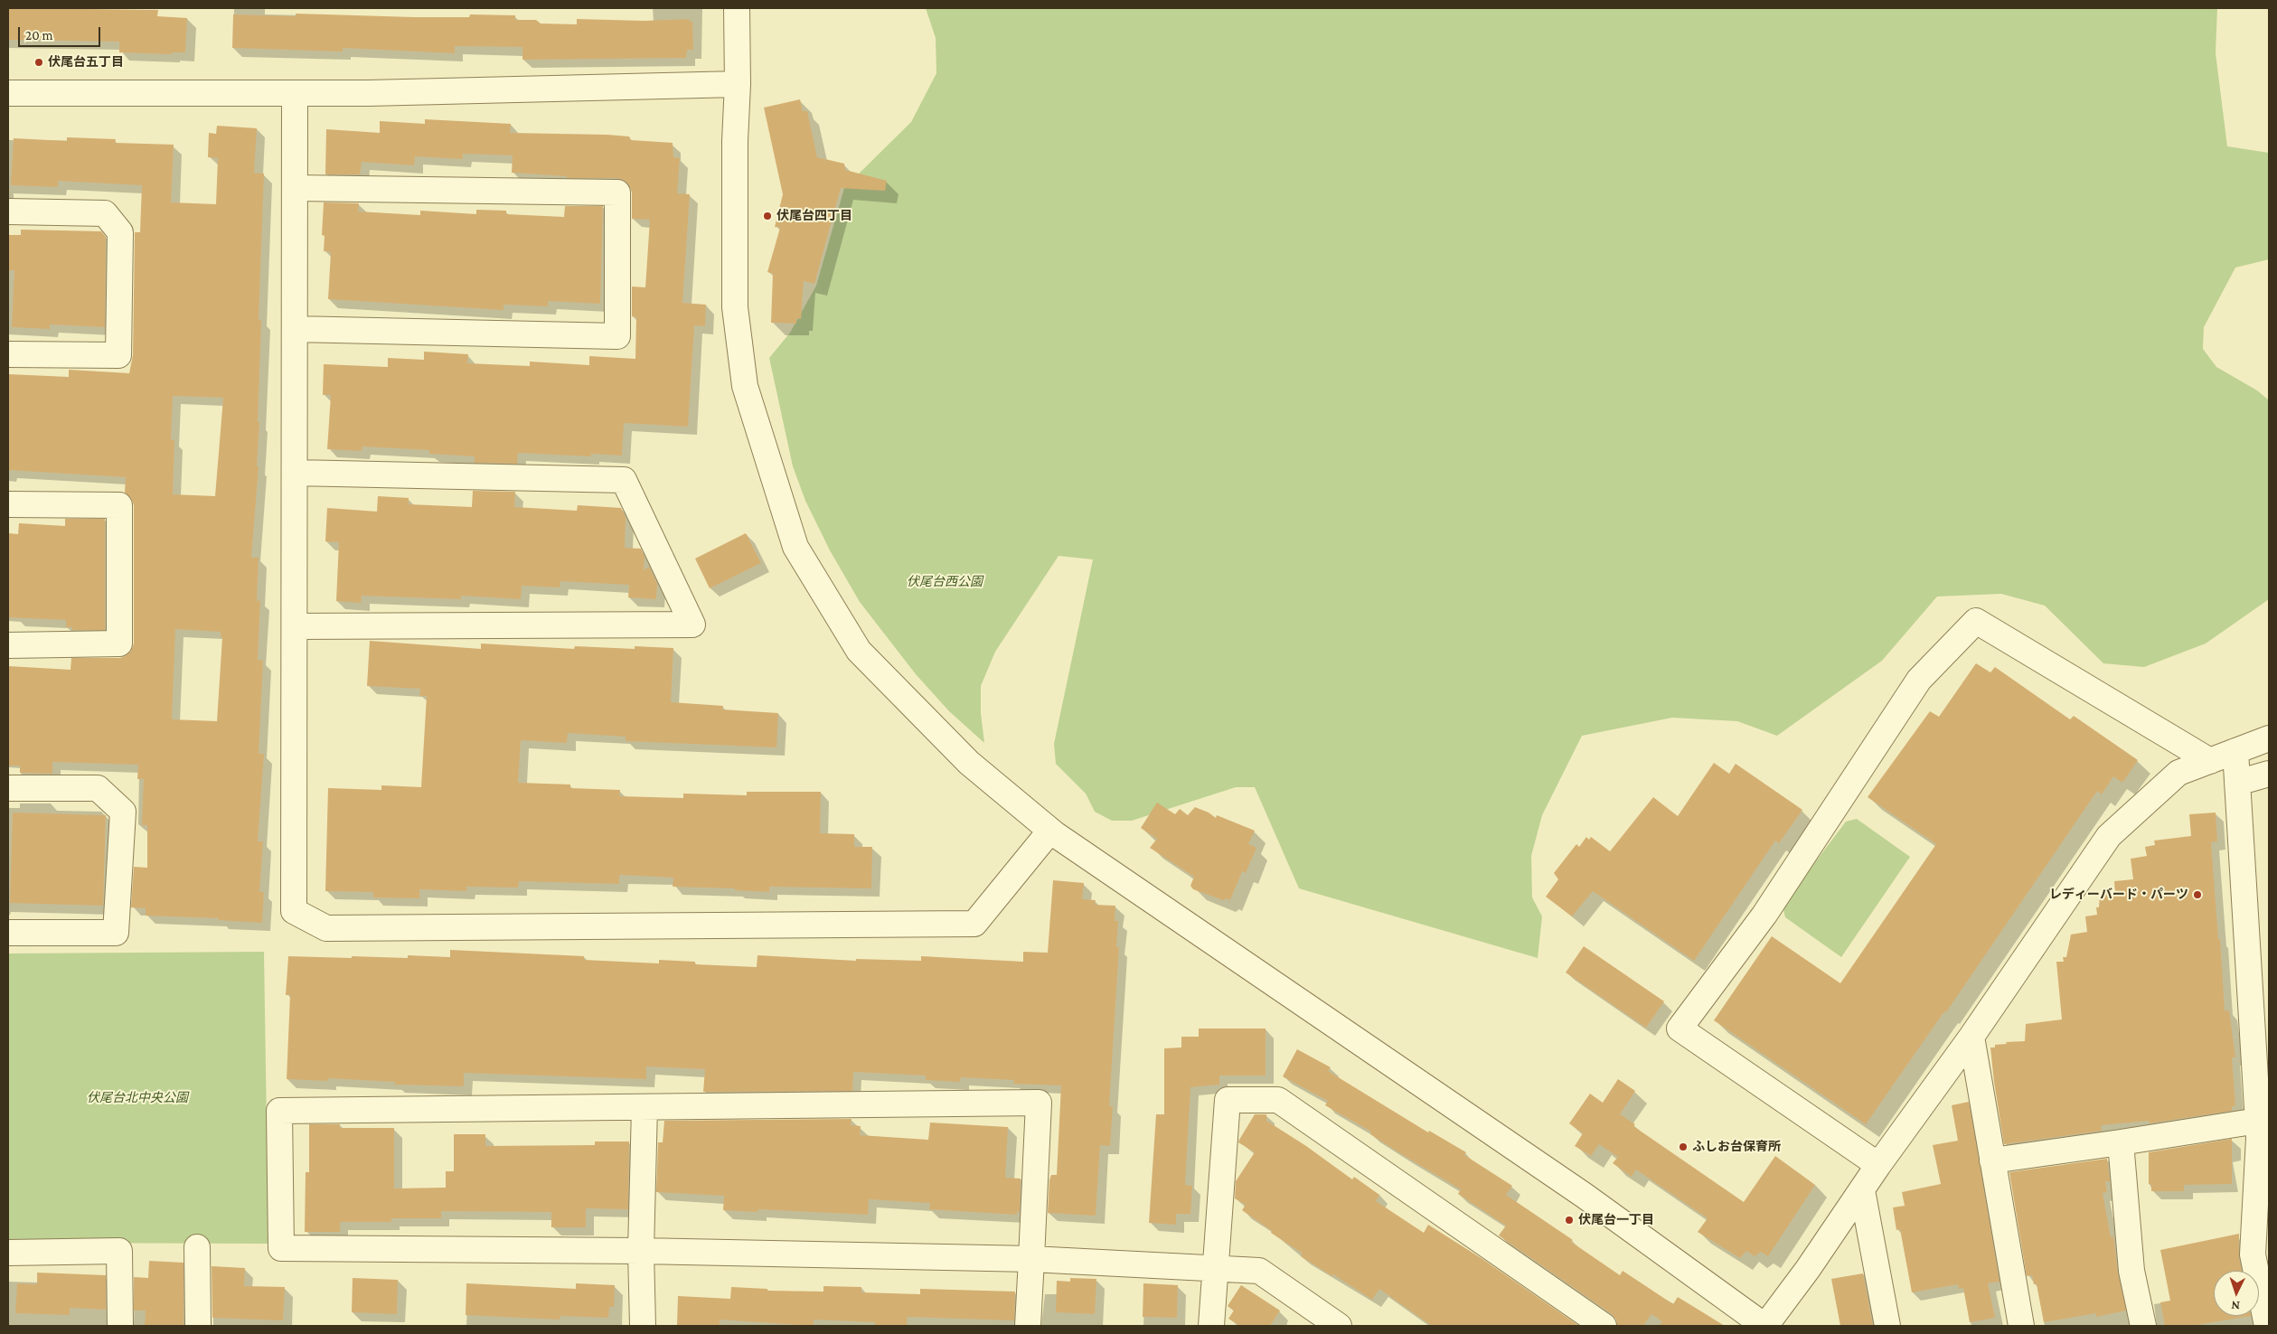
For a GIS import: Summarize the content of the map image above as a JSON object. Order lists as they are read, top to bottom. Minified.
{"parks":["伏尾台⻄公園","伏尾台北中央公園"],"places":["伏尾台五丁目","伏尾台四丁目","レディーバード・パーツ","ふしお台保育所","伏尾台一丁目"],"scale_bar":"20 m","north":"bottom"}
